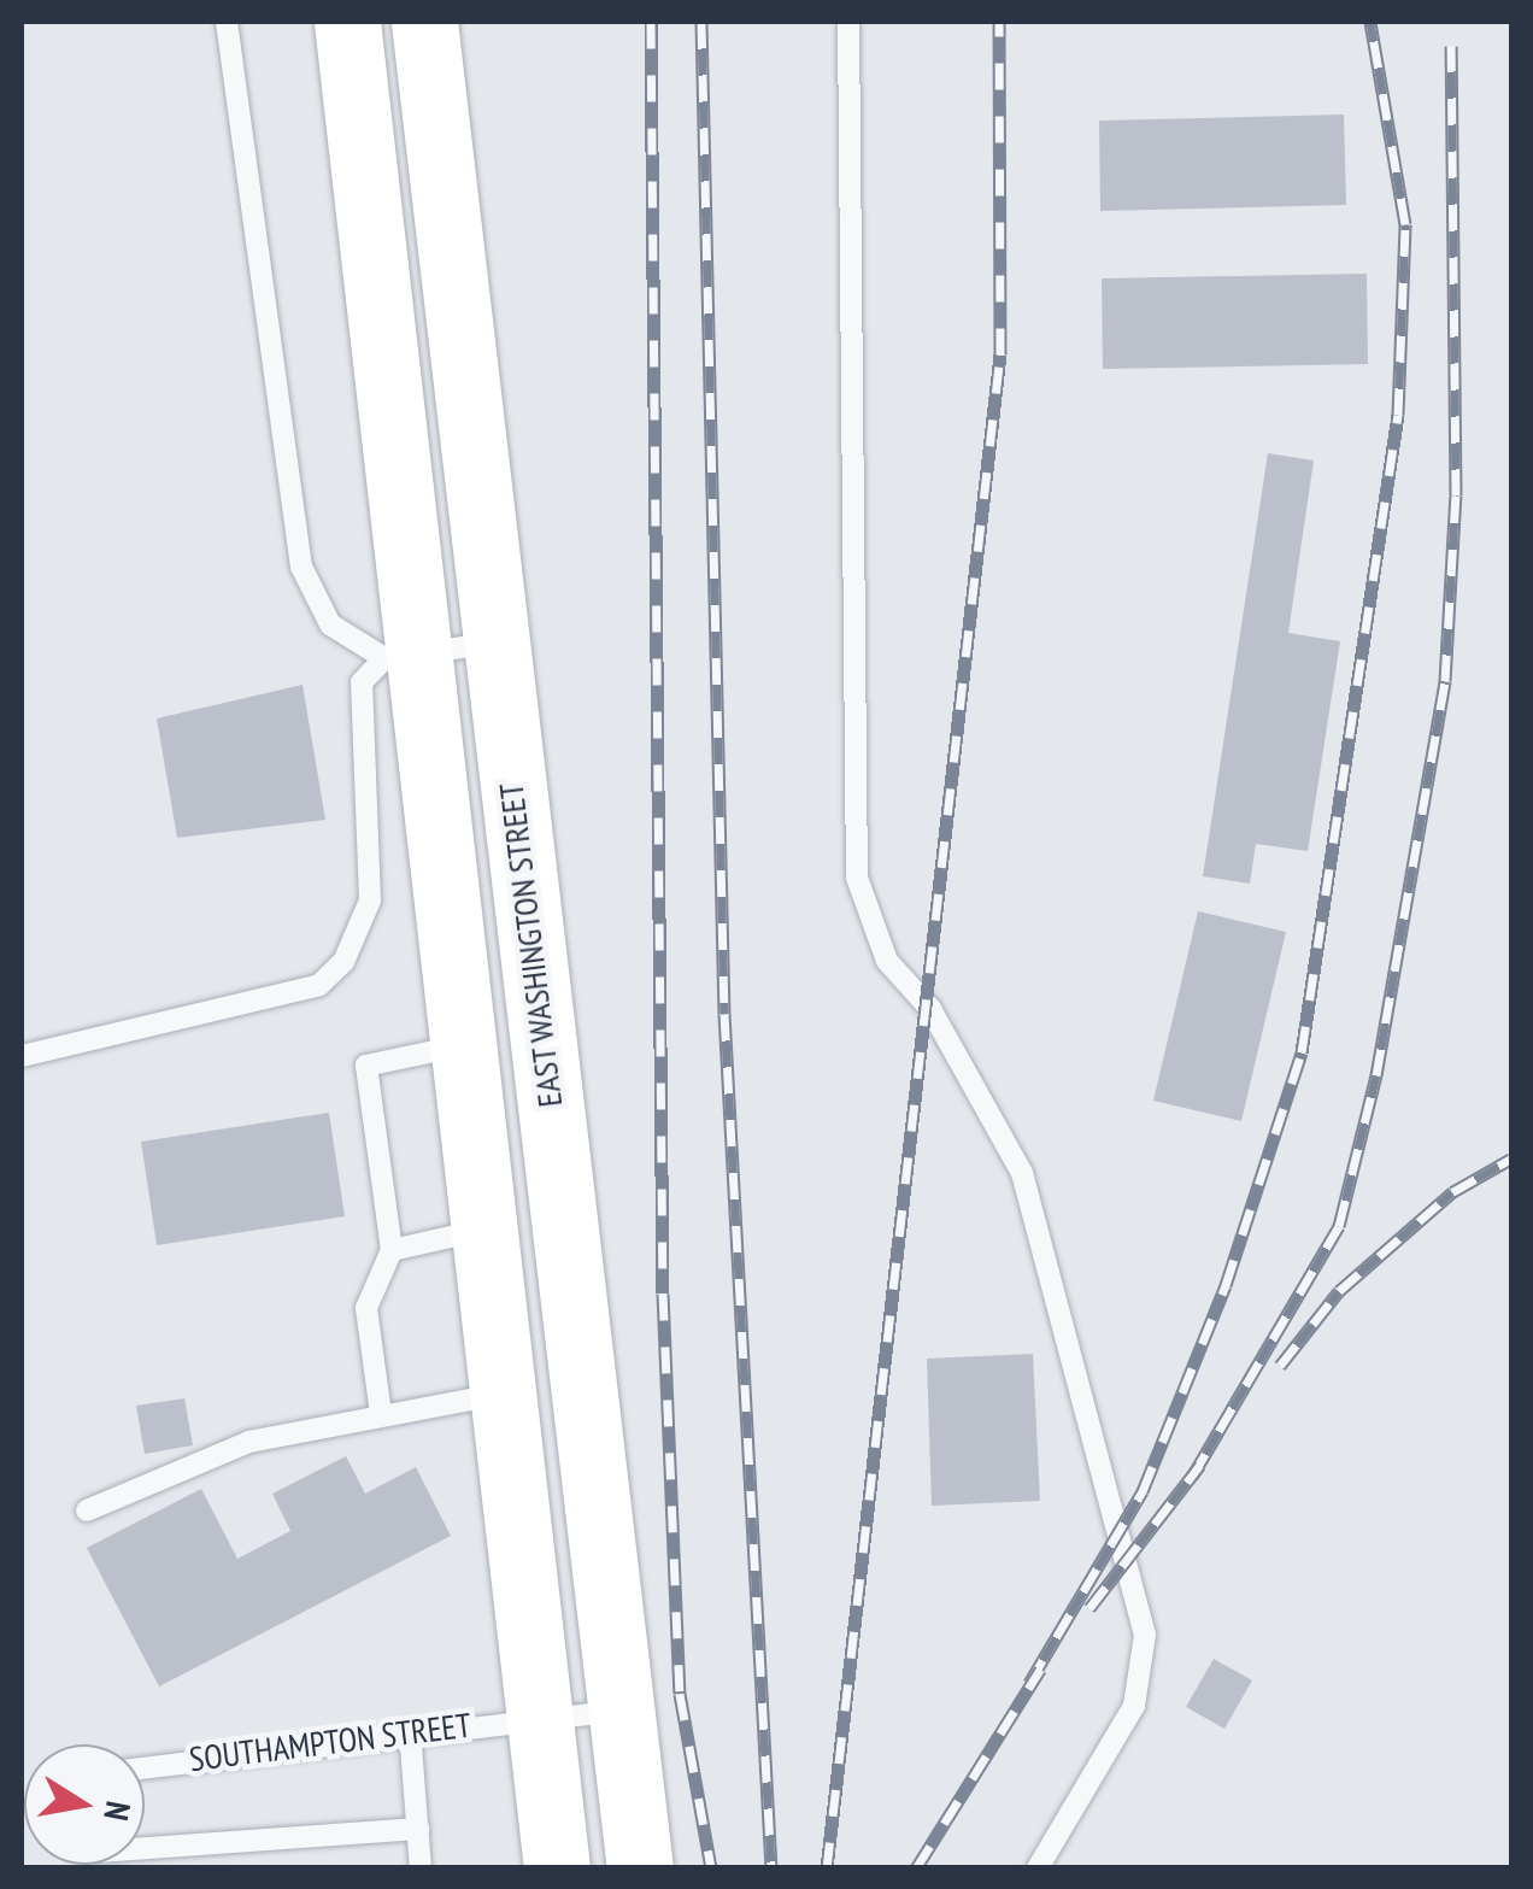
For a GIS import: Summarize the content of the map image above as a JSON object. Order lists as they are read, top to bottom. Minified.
{"streets":{"highway":["EAST WASHINGTON STREET"],"lane":["SOUTHAMPTON STREET"]},"crossings":[["EAST WASHINGTON STREET","SOUTHAMPTON STREET"]],"north":"right"}
